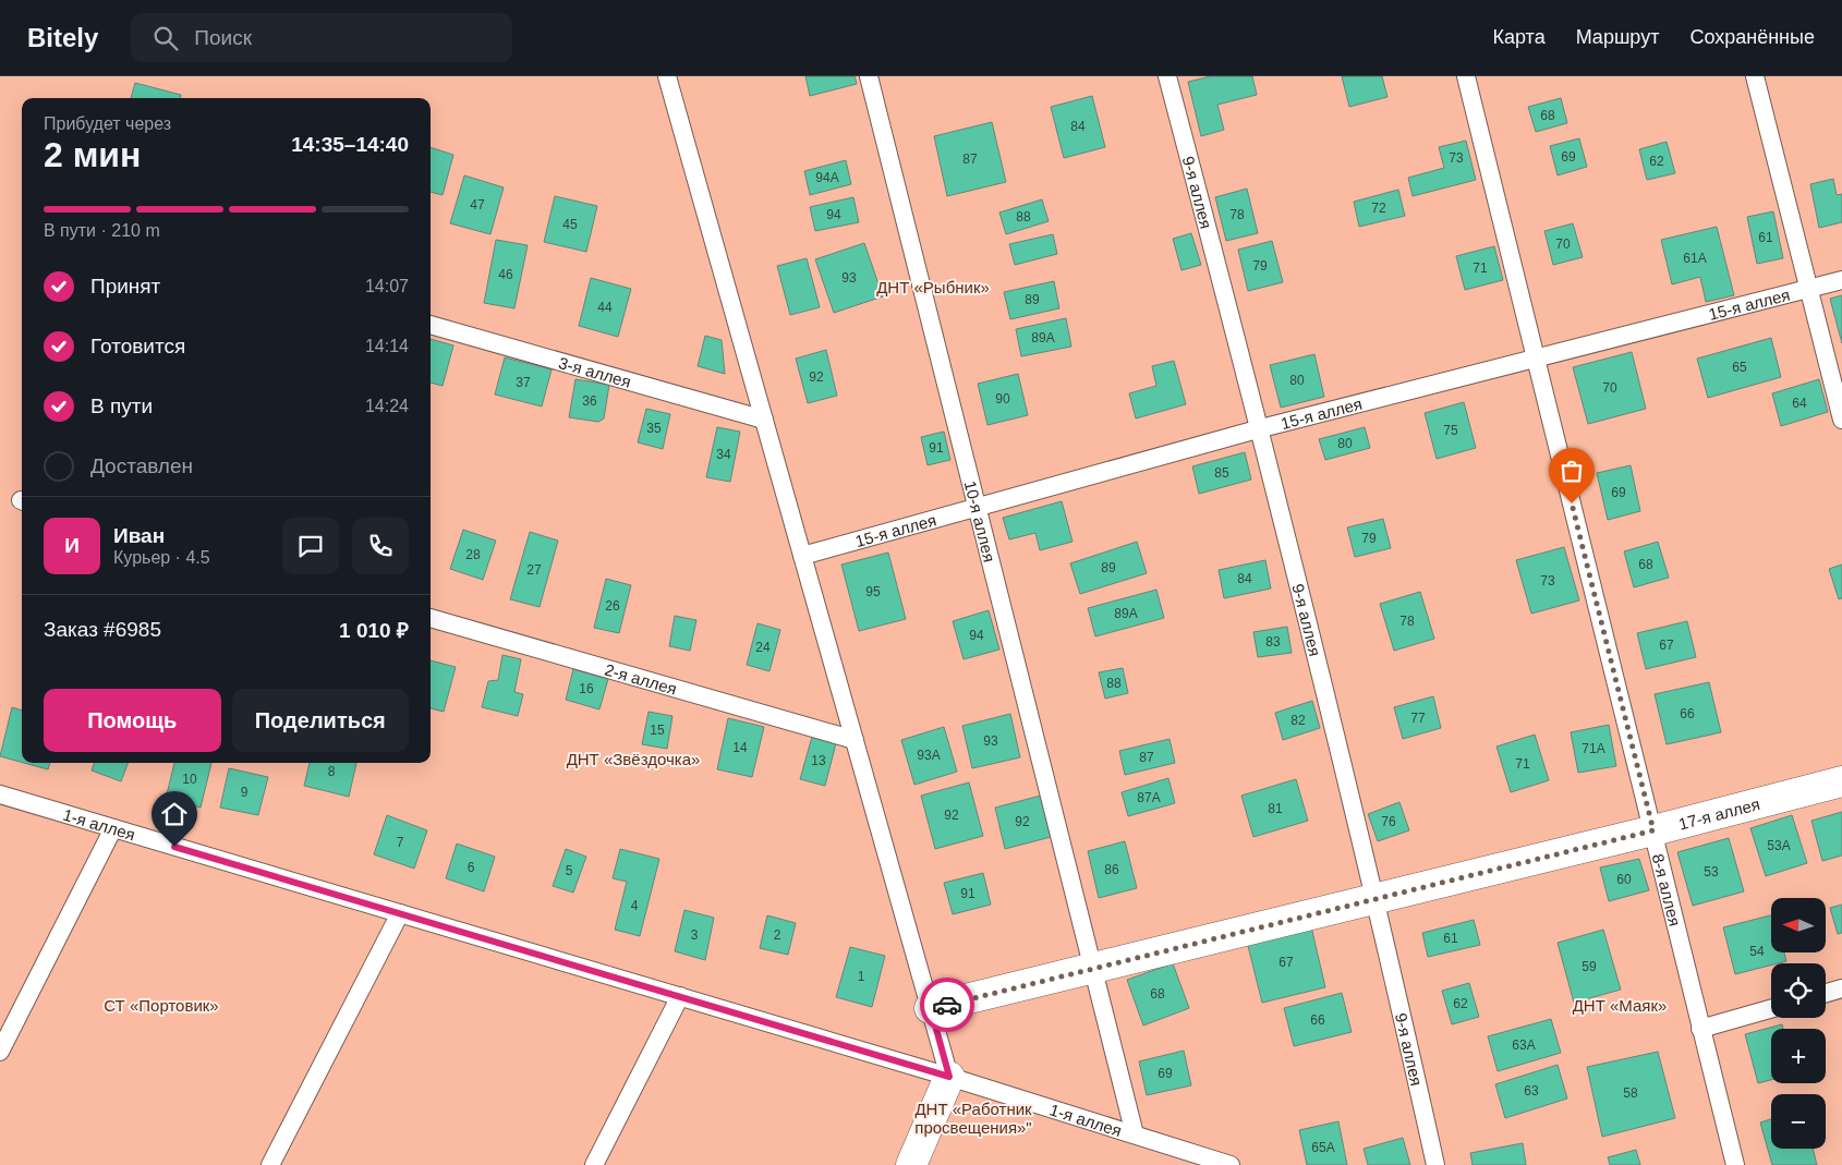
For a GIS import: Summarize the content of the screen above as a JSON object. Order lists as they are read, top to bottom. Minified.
{"streets":{"street":["17-я аллея"],"lane":["9-я аллея","15-я аллея","3-я аллея","10-я аллея","2-я аллея","1-я аллея","8-я аллея"]},"crossings":[["9-я аллея","15-я аллея"],["9-я аллея","17-я аллея"],["15-я аллея","10-я аллея"],["15-я аллея","8-я аллея"],["10-я аллея","17-я аллея"],["10-я аллея","1-я аллея"],["17-я аллея","8-я аллея"]],"parks":["ДНТ «Рыбник»","ДНТ «Звёздочка»","СТ «Портовик»","ДНТ «Маяк»","ДНТ «Работник просвещения»\""],"house_numbers":["68","84","69","73","87","62","94А","47","72","94","78","88","45","61","70","61А","79","71","46","93","89","44","89А","65","92","80","37","70","90","36","64","35","75","80","91","34","85","69","79","28","68","89","27","84","73","95","26","89А","78","94","83","67","24","88","16","66","77","82","15","93","14","71А","93А","87","13","71","8","10","9","87А","81","92","92","76","7","53А","6","86","5","53","60","91","4","3","2","61","54","67","59","1","68","62","66","63А","69","63","58","65А"],"north":"left","page":{"header":"Bitely","search":"Поиск","nav":["Карта","Маршрут","Сохранённые"],"heading":["2 мин","Прибудет через","14:35–14:40"],"panel":["Иван","Курьер · 4.5","Заказ #6985","1 010 ₽"],"bar":"В пути · 210 m","list":[["Принят","14:07"],["Готовится","14:14"],["В пути","14:24"],"Доставлен"],"round":"И","buttons":["Помощь","Поделиться"],"map_buttons":["+","−"]}}
